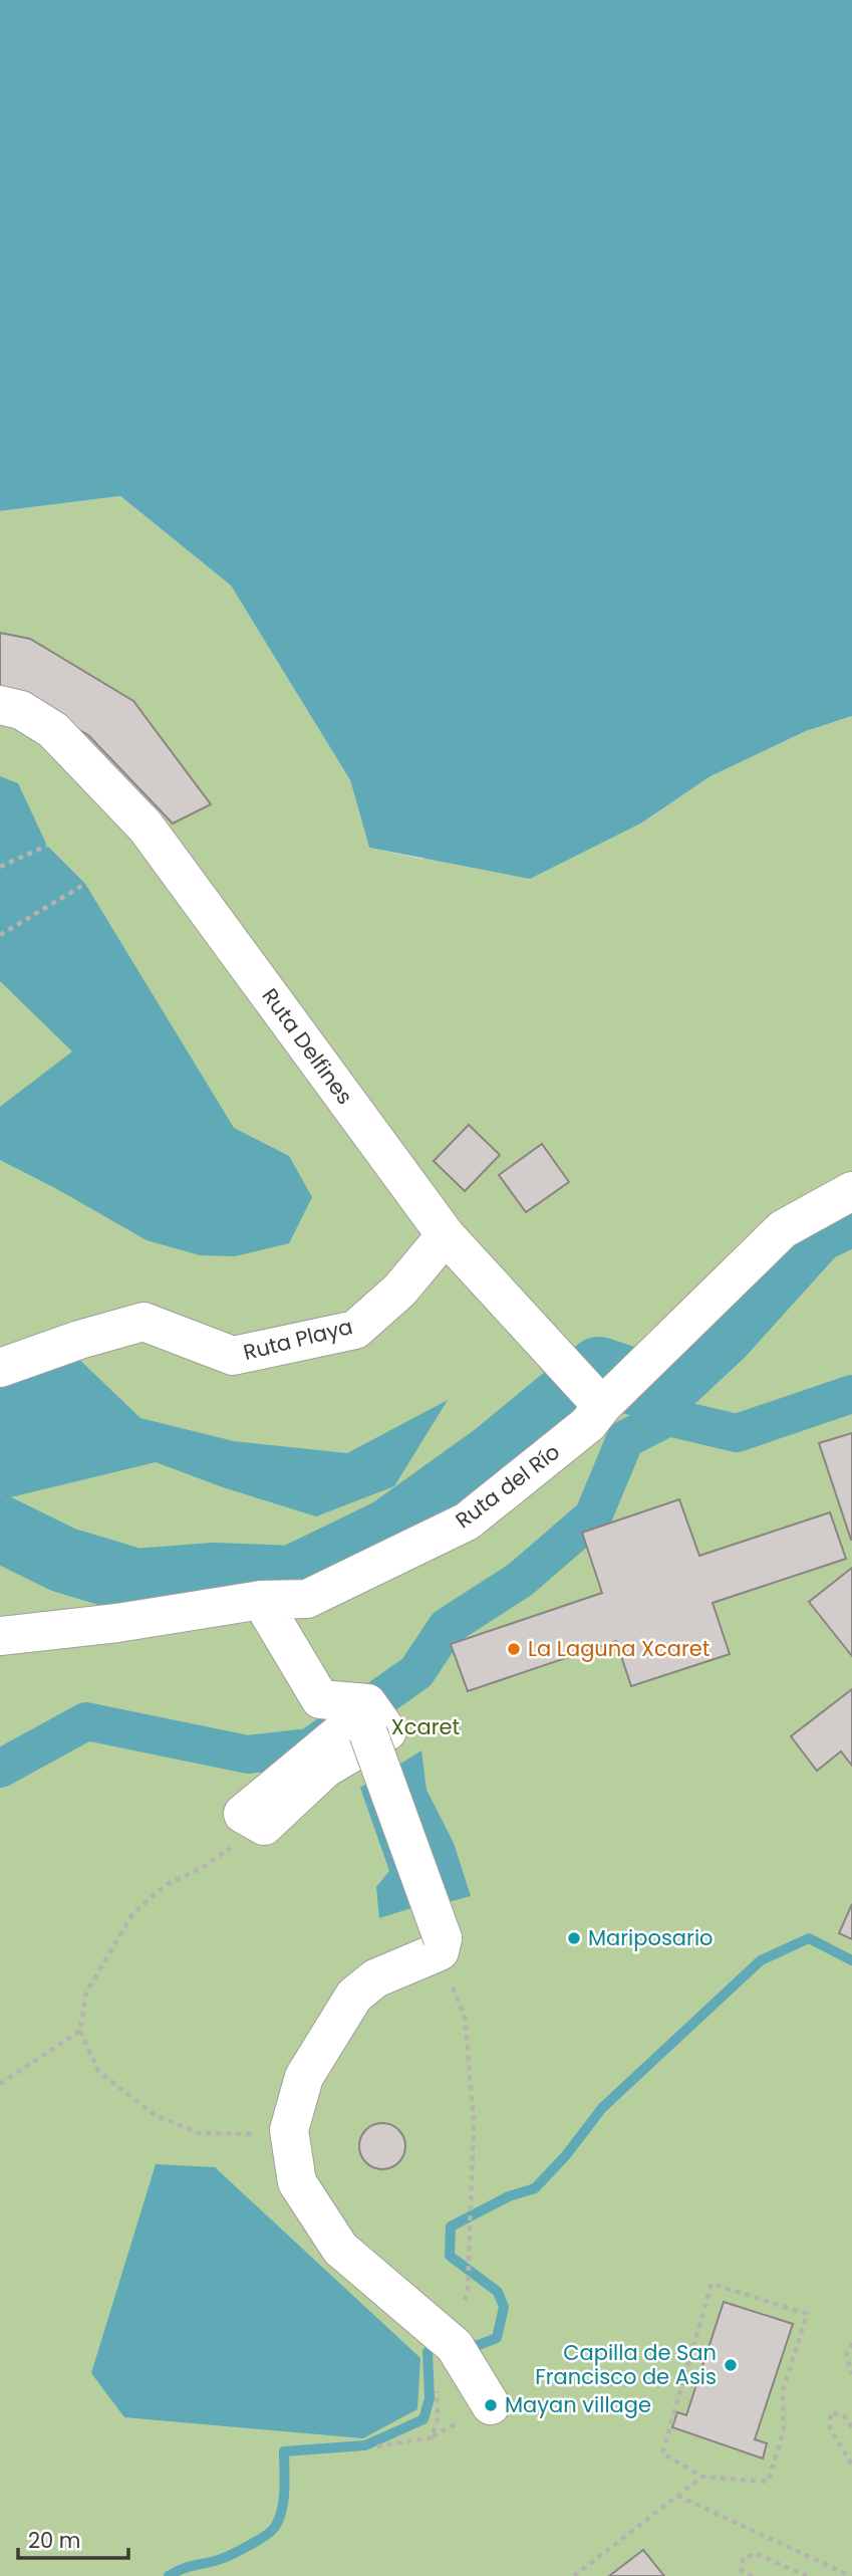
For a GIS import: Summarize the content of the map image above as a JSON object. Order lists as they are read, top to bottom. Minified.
{"streets":{"street":["Ruta Delfines","Ruta Playa","Ruta del Río"]},"crossings":[["Ruta Delfines","Ruta Playa"],["Ruta Delfines","Ruta del Río"]],"parks":["Xcaret"],"places":["La Laguna Xcaret","Mariposario","Capilla de San Francisco de Asis","Mayan village"],"scale_bar":"20 m"}
